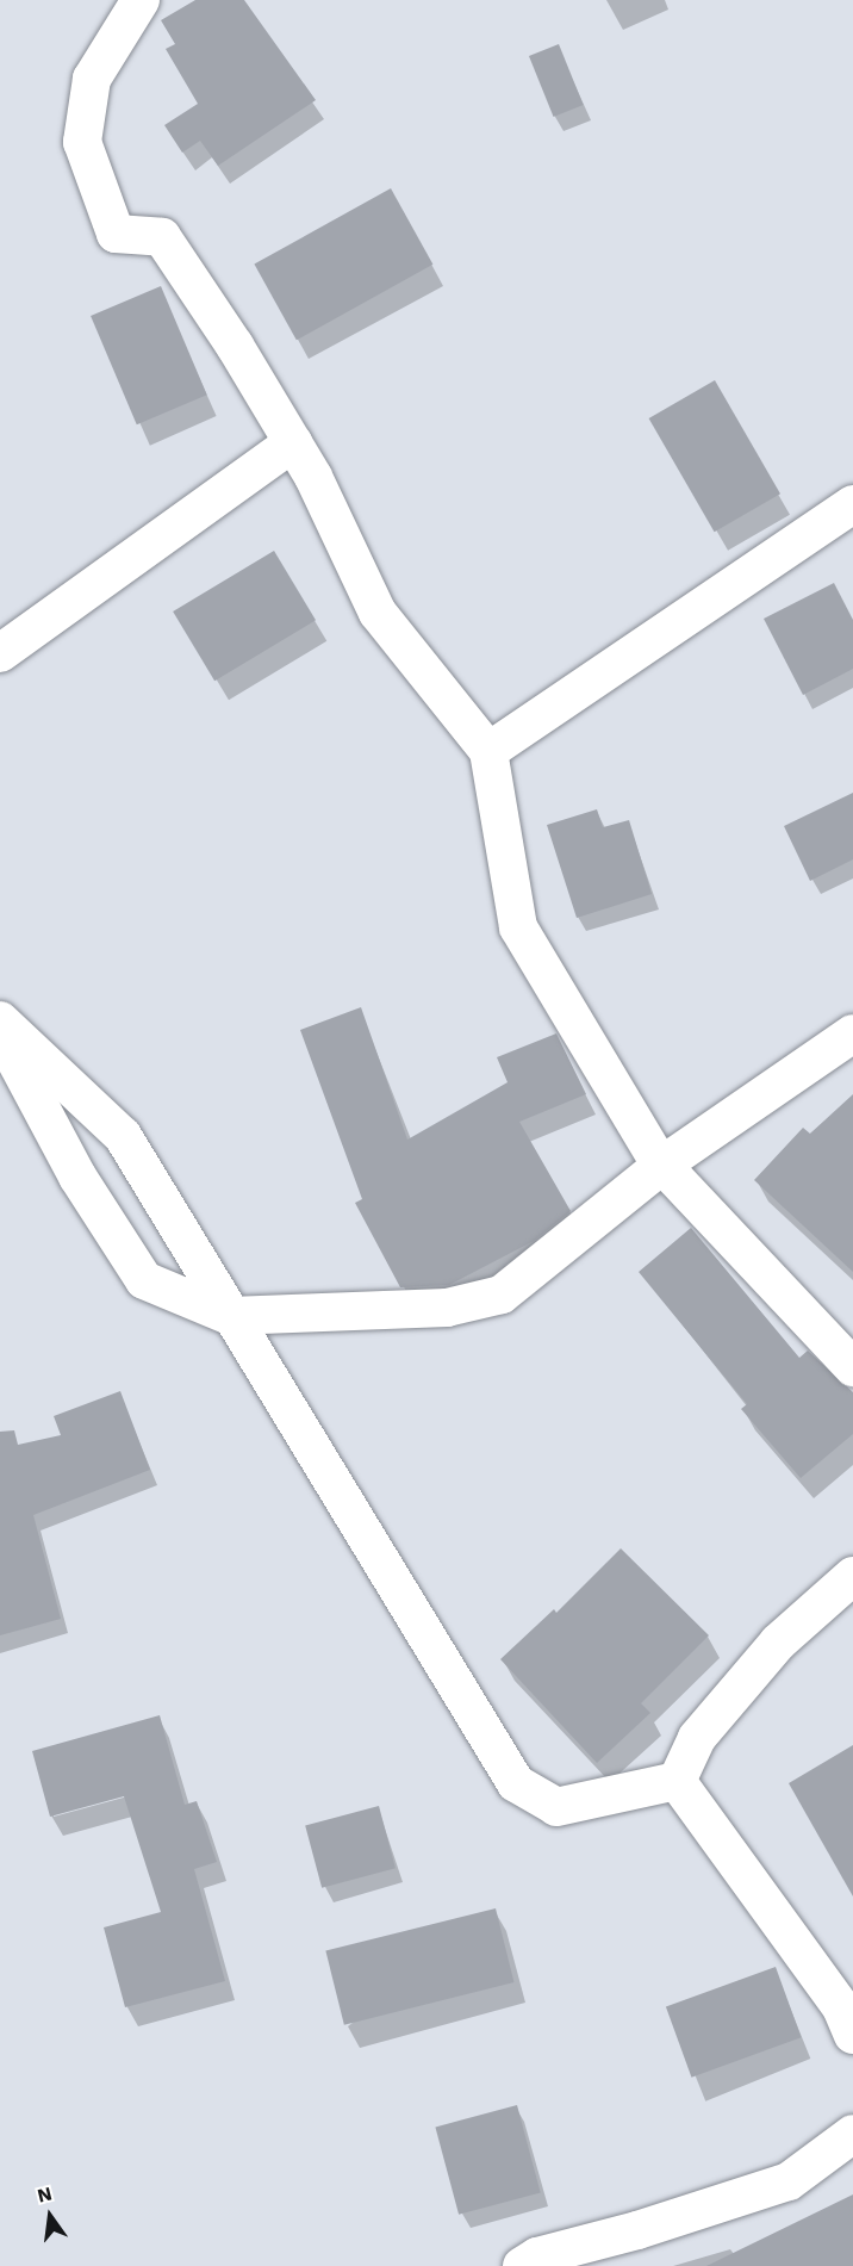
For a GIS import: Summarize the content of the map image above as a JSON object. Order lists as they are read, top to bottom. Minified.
{"north":"top"}
